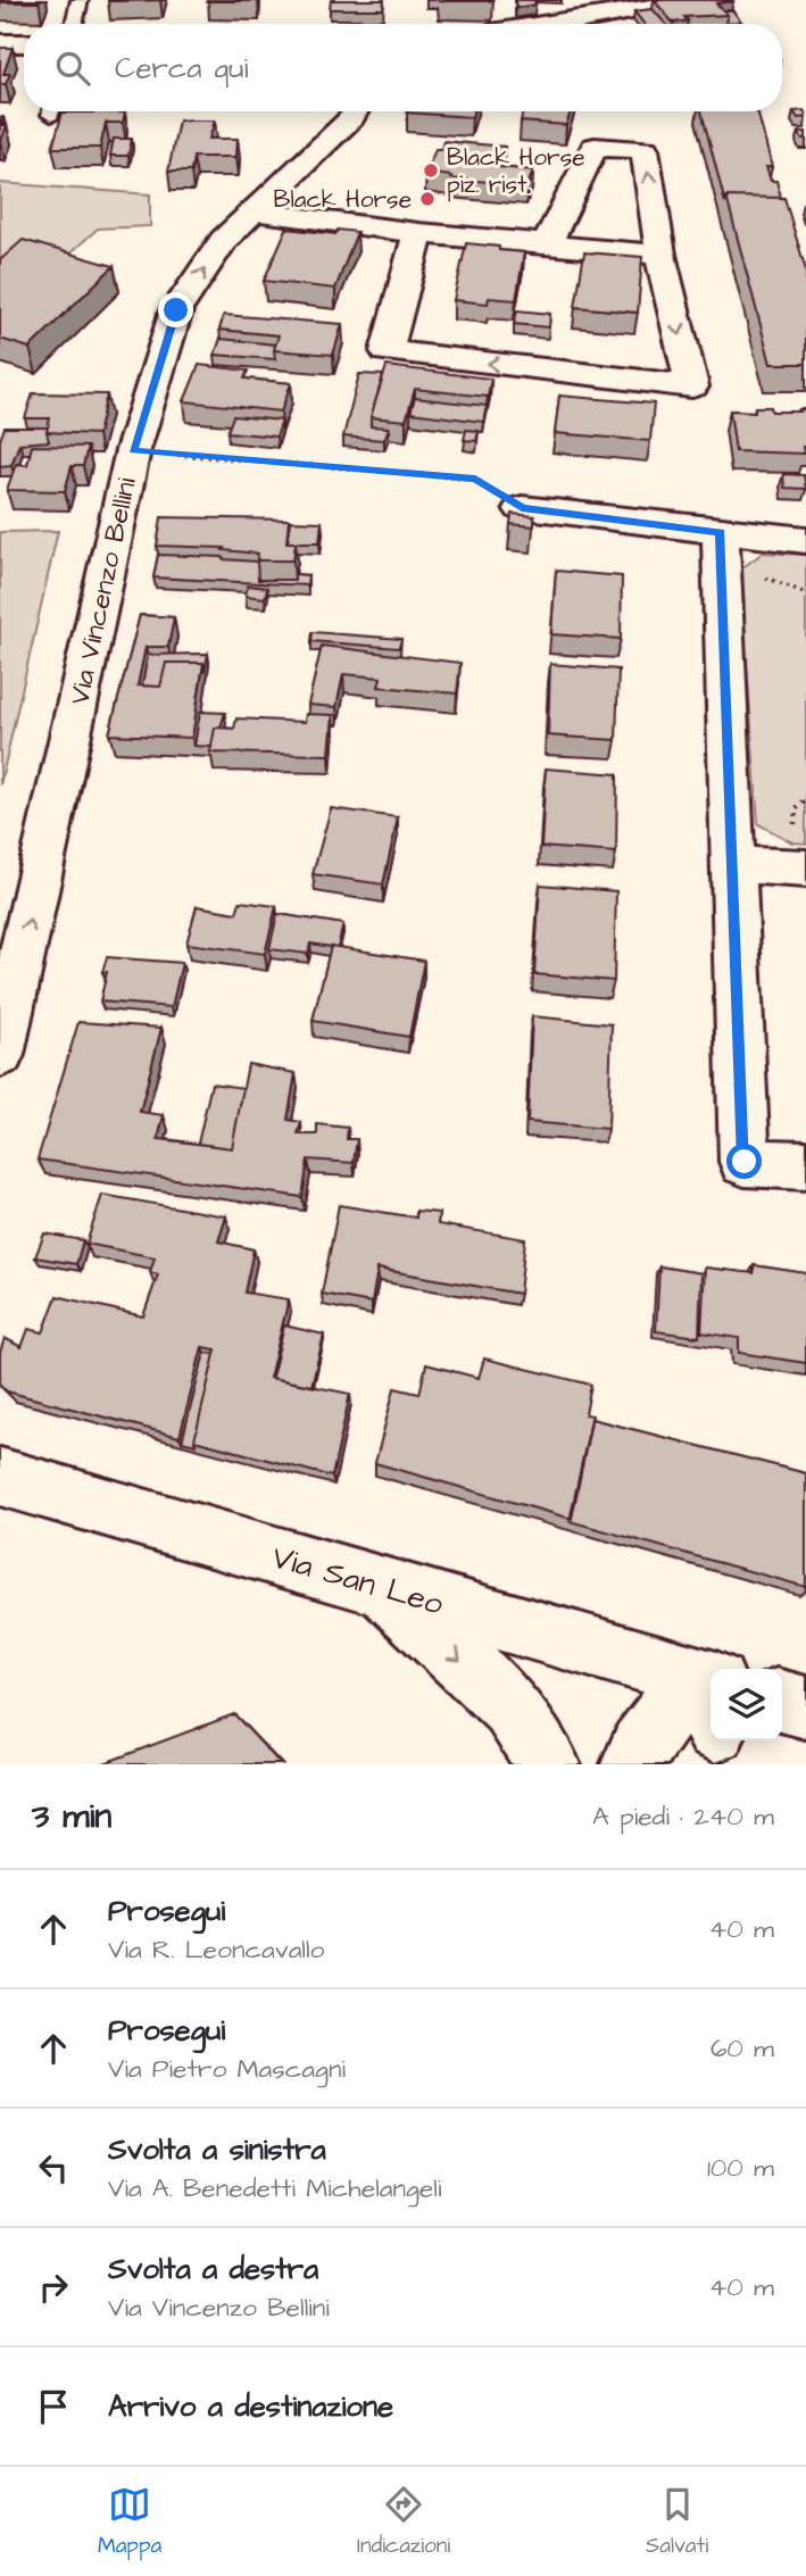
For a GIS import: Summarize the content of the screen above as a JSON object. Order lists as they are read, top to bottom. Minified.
{"streets":{"street":["Via Vincenzo Bellini","Via San Leo"]},"one_way":["Via Vincenzo Bellini"],"places":["Black Horse piz. rist.","Black Horse"],"page":{"search":"Cerca qui","heading":["3 min","A piedi · 240 m"],"list":[["Prosegui","Via R. Leoncavallo","40 m"],["Prosegui","Via Pietro Mascagni","60 m"],["Svolta a sinistra","Via A. Benedetti Michelangeli","100 m"],["Svolta a destra","Via Vincenzo Bellini","40 m"],"Arrivo a destinazione"],"nav":["Mappa","Indicazioni","Salvati"]}}
